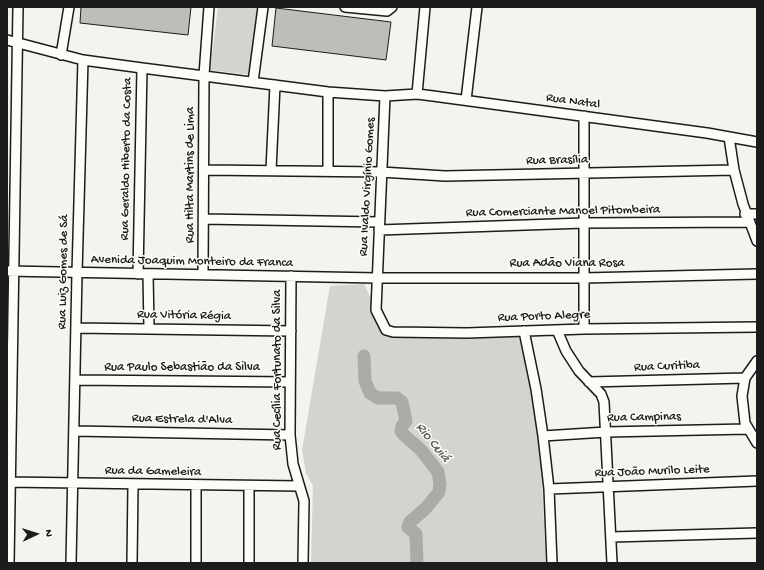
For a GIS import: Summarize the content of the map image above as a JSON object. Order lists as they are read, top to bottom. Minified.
{"streets":{"street":["Rua Natal","Rua Geraldo Hiberto da Costa","Rua Brasília","Rua Hilta Martins de Lima","Rua Ivaldo Virgínio Gomes","Rua Comerciante Manoel Pitombeira","Avenida Joaquim Monteiro da Franca","Rua Adão Viana Rosa","Rua Luiz Gomes de Sá","Rua Vitória Régia","Rua Porto Alegre","Rua Curitiba","Rua Paulo Sebastião da Silva","Rua Cecília Fortunato da Silva","Rua Campinas","Rua Estrela d'Alva","Rua da Gameleira","Rua João Murilo Leite"]},"crossings":[["Rua Natal","Rua Geraldo Hiberto da Costa"],["Rua Natal","Rua Hilta Martins de Lima"],["Rua Natal","Rua Ivaldo Virgínio Gomes"],["Rua Natal","Rua Luiz Gomes de Sá"],["Rua Geraldo Hiberto da Costa","Avenida Joaquim Monteiro da Franca"],["Rua Brasília","Rua Hilta Martins de Lima"],["Rua Brasília","Rua Ivaldo Virgínio Gomes"],["Rua Hilta Martins de Lima","Rua Comerciante Manoel Pitombeira"],["Rua Hilta Martins de Lima","Avenida Joaquim Monteiro da Franca"],["Rua Ivaldo Virgínio Gomes","Rua Comerciante Manoel Pitombeira"],["Rua Ivaldo Virgínio Gomes","Avenida Joaquim Monteiro da Franca"],["Rua Ivaldo Virgínio Gomes","Rua Adão Viana Rosa"],["Rua Ivaldo Virgínio Gomes","Rua Porto Alegre"],["Avenida Joaquim Monteiro da Franca","Rua Adão Viana Rosa"],["Avenida Joaquim Monteiro da Franca","Rua Luiz Gomes de Sá"],["Avenida Joaquim Monteiro da Franca","Rua Porto Alegre"],["Avenida Joaquim Monteiro da Franca","Rua Cecília Fortunato da Silva"],["Rua Adão Viana Rosa","Rua Porto Alegre"],["Rua Luiz Gomes de Sá","Rua Vitória Régia"],["Rua Luiz Gomes de Sá","Rua Paulo Sebastião da Silva"],["Rua Luiz Gomes de Sá","Rua Estrela d'Alva"],["Rua Luiz Gomes de Sá","Rua da Gameleira"],["Rua Vitória Régia","Rua Cecília Fortunato da Silva"],["Rua Paulo Sebastião da Silva","Rua Cecília Fortunato da Silva"],["Rua Cecília Fortunato da Silva","Rua Estrela d'Alva"],["Rua Cecília Fortunato da Silva","Rua da Gameleira"]],"water":["Rio Cuiá"],"north":"right"}
